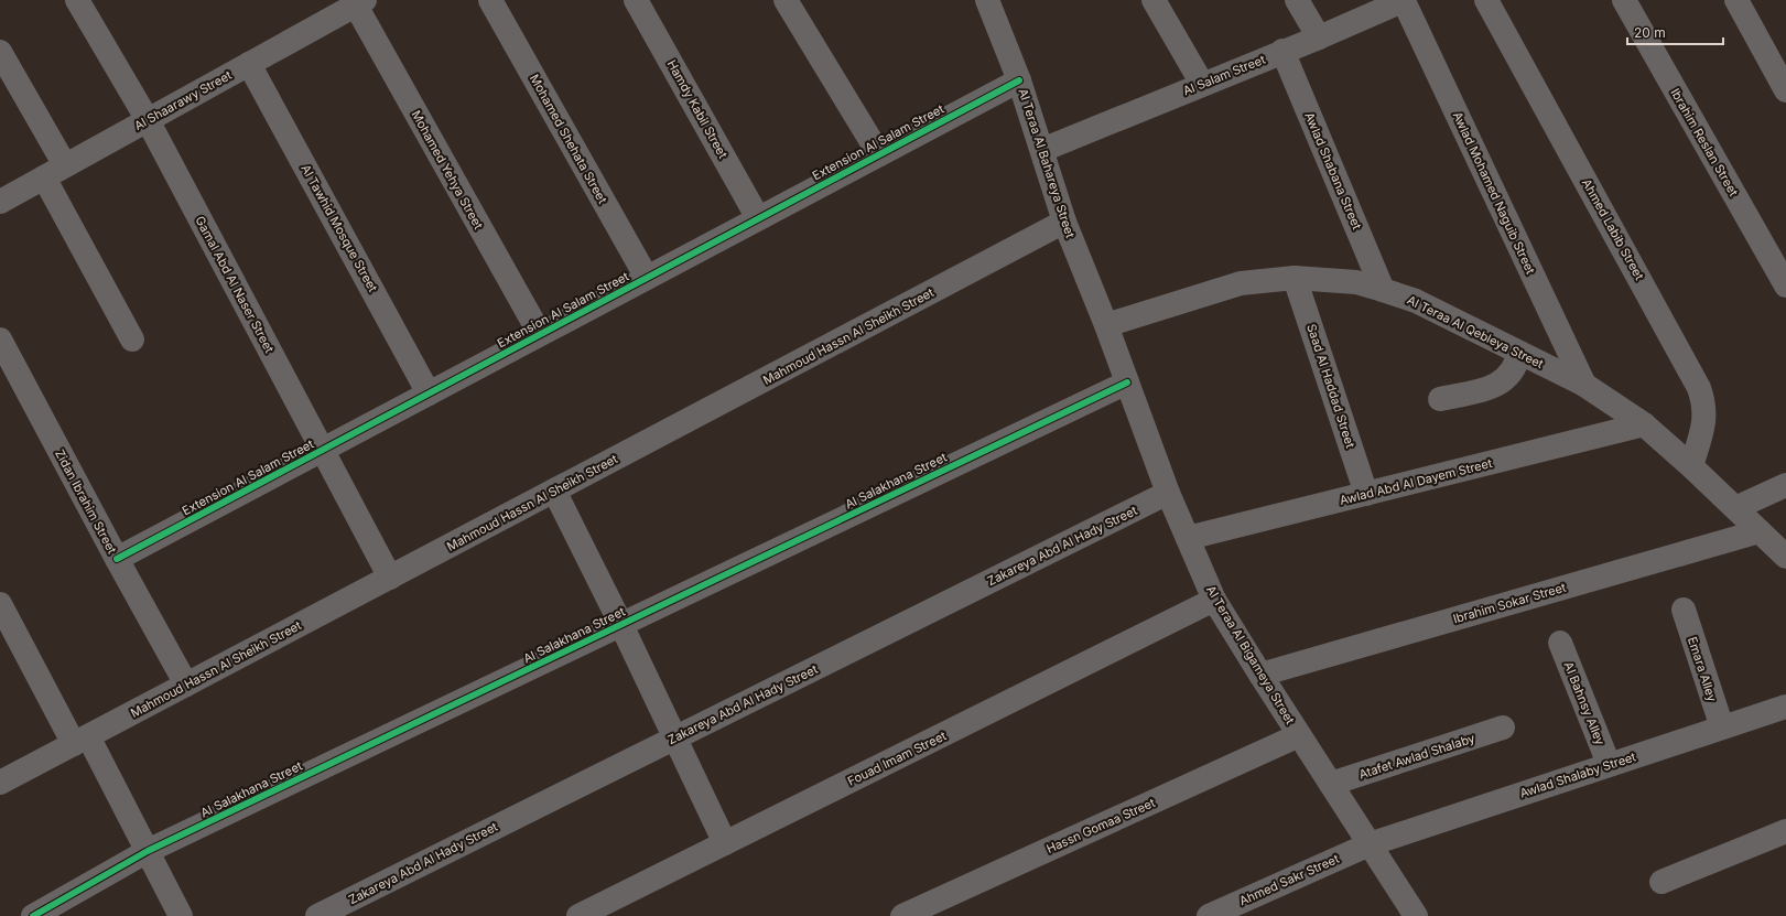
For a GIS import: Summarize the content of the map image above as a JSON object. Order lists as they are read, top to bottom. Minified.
{"streets":{"street":["Al Salam Street","Al Shaarawy Street","Hamdy Kabil Street","Mohamed Shehata Street","Extension Al Salam Street","Ibrahim Reslan Street","Al Teraa Al Bahareya Street","Mohamed Yehya Street","Awlad Shabana Street","Awlad Mohamed Naguib Street","Al Tawhid Mosque Street","Ahmed Labib Street","Gamal Abd Al Naser Street","Al Teraa Al Qebleya Street","Mahmoud Hassn Al Sheikh Street","Saad Al Haddad Street","Al Salakhana Street","Awlad Abd Al Dayem Street","Zidan Ibrahim Street","Zakareya Abd Al Hady Street","Ibrahim Sokar Street","Al Teraa Al Bigameya Street","Emara Alley","Al Bahnsy Alley","Atafet Awlad Shalaby","Fouad Imam Street","Awlad Shalaby Street","Hassn Gomaa Street","Ahmed Sakr Street"]},"crossings":[["Al Salam Street","Al Teraa Al Bahareya Street"],["Al Salam Street","Awlad Shabana Street"],["Al Salam Street","Awlad Mohamed Naguib Street"],["Al Shaarawy Street","Mohamed Yehya Street"],["Al Shaarawy Street","Al Tawhid Mosque Street"],["Al Shaarawy Street","Gamal Abd Al Naser Street"],["Hamdy Kabil Street","Extension Al Salam Street"],["Mohamed Shehata Street","Extension Al Salam Street"],["Extension Al Salam Street","Al Teraa Al Bahareya Street"],["Extension Al Salam Street","Mohamed Yehya Street"],["Extension Al Salam Street","Al Tawhid Mosque Street"],["Extension Al Salam Street","Gamal Abd Al Naser Street"],["Extension Al Salam Street","Zidan Ibrahim Street"],["Al Teraa Al Bahareya Street","Al Teraa Al Qebleya Street"],["Al Teraa Al Bahareya Street","Mahmoud Hassn Al Sheikh Street"],["Al Teraa Al Bahareya Street","Al Teraa Al Bigameya Street"],["Awlad Shabana Street","Al Teraa Al Qebleya Street"],["Awlad Mohamed Naguib Street","Al Teraa Al Qebleya Street"],["Ahmed Labib Street","Al Teraa Al Qebleya Street"],["Gamal Abd Al Naser Street","Mahmoud Hassn Al Sheikh Street"],["Al Teraa Al Qebleya Street","Saad Al Haddad Street"],["Al Teraa Al Qebleya Street","Awlad Abd Al Dayem Street"],["Al Teraa Al Qebleya Street","Ibrahim Sokar Street"],["Al Teraa Al Qebleya Street","Al Teraa Al Bigameya Street"],["Mahmoud Hassn Al Sheikh Street","Zidan Ibrahim Street"],["Saad Al Haddad Street","Awlad Abd Al Dayem Street"],["Al Salakhana Street","Al Teraa Al Bigameya Street"],["Awlad Abd Al Dayem Street","Al Teraa Al Bigameya Street"],["Zakareya Abd Al Hady Street","Al Teraa Al Bigameya Street"],["Ibrahim Sokar Street","Al Teraa Al Bigameya Street"],["Al Teraa Al Bigameya Street","Atafet Awlad Shalaby"],["Al Teraa Al Bigameya Street","Fouad Imam Street"],["Al Teraa Al Bigameya Street","Awlad Shalaby Street"],["Al Teraa Al Bigameya Street","Hassn Gomaa Street"],["Al Teraa Al Bigameya Street","Ahmed Sakr Street"],["Emara Alley","Awlad Shalaby Street"],["Al Bahnsy Alley","Awlad Shalaby Street"],["Awlad Shalaby Street","Ahmed Sakr Street"]],"scale_bar":"20 m"}
